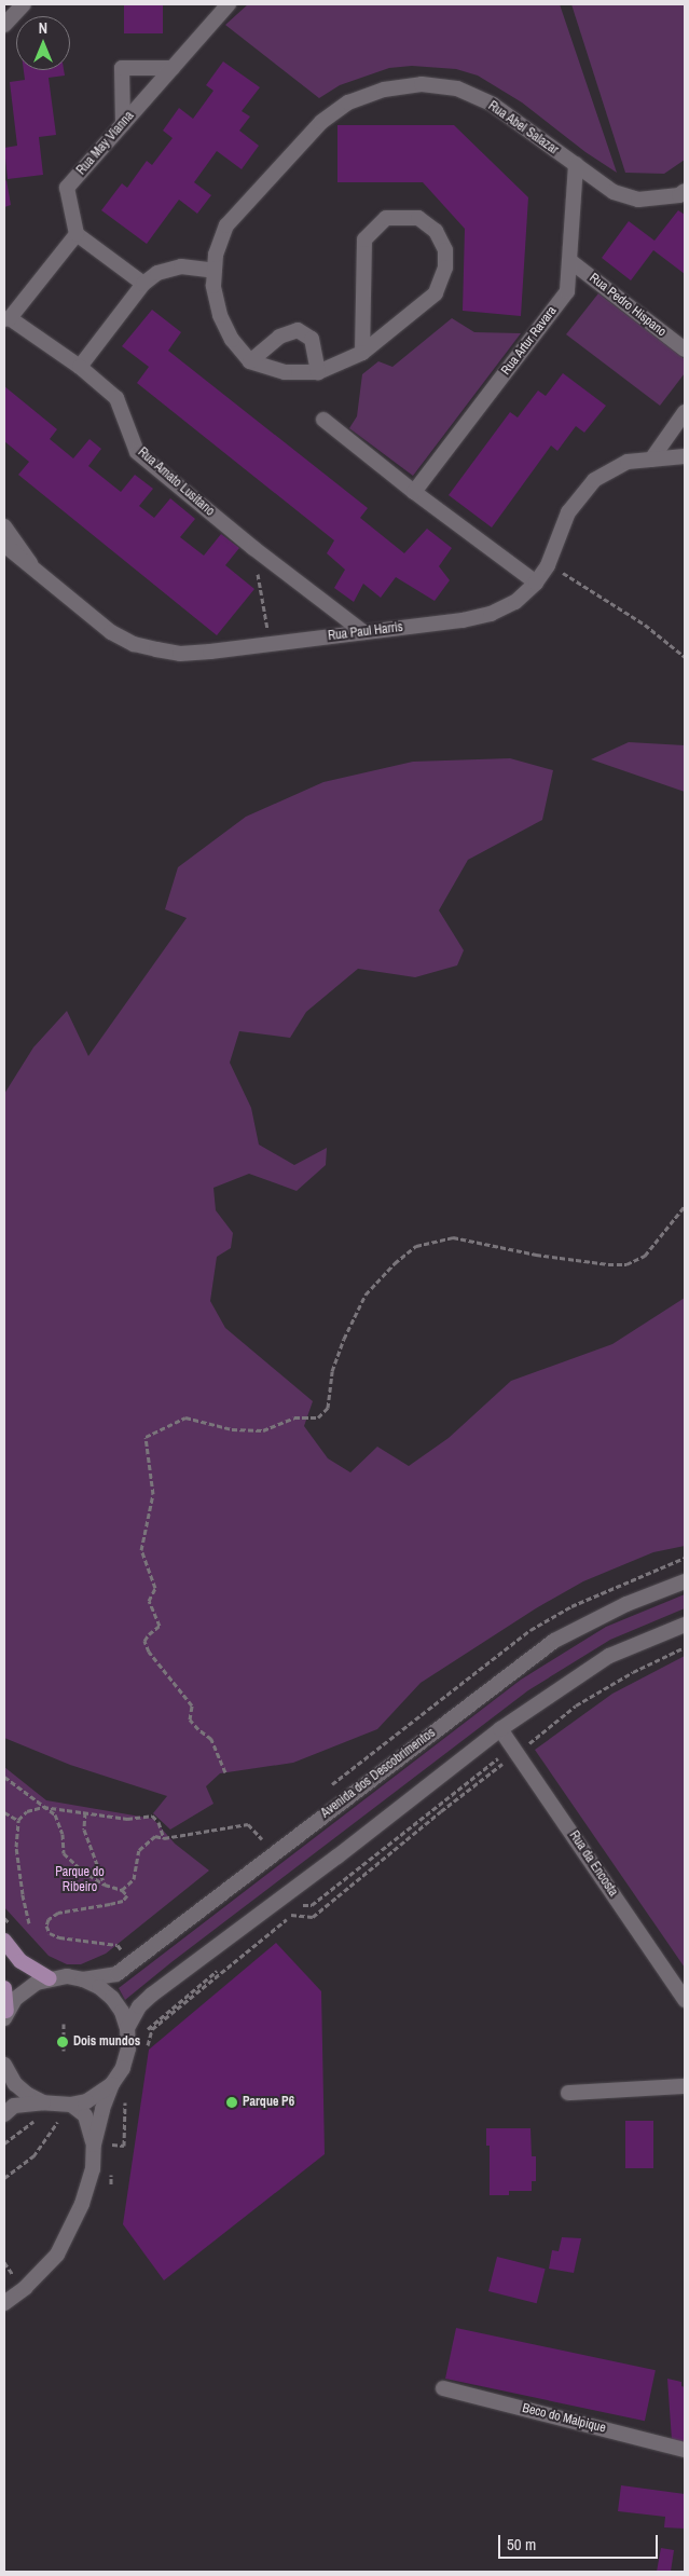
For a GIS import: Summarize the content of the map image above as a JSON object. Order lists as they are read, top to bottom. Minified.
{"streets":{"street":["Rua Abel Salazar","Rua May Vianna","Rua Pedro Hispano","Rua Artur Ravara","Rua Amato Lusitano","Rua Paul Harris","Avenida dos Descobrimentos","Rua da Encosta","Beco do Malpique"]},"crossings":[["Rua Abel Salazar","Rua Artur Ravara"],["Rua Pedro Hispano","Rua Artur Ravara"],["Rua Amato Lusitano","Rua Paul Harris"]],"parks":["Parque do Ribeiro"],"places":["Dois mundos","Parque P6"],"scale_bar":"50 m","north":"top"}
